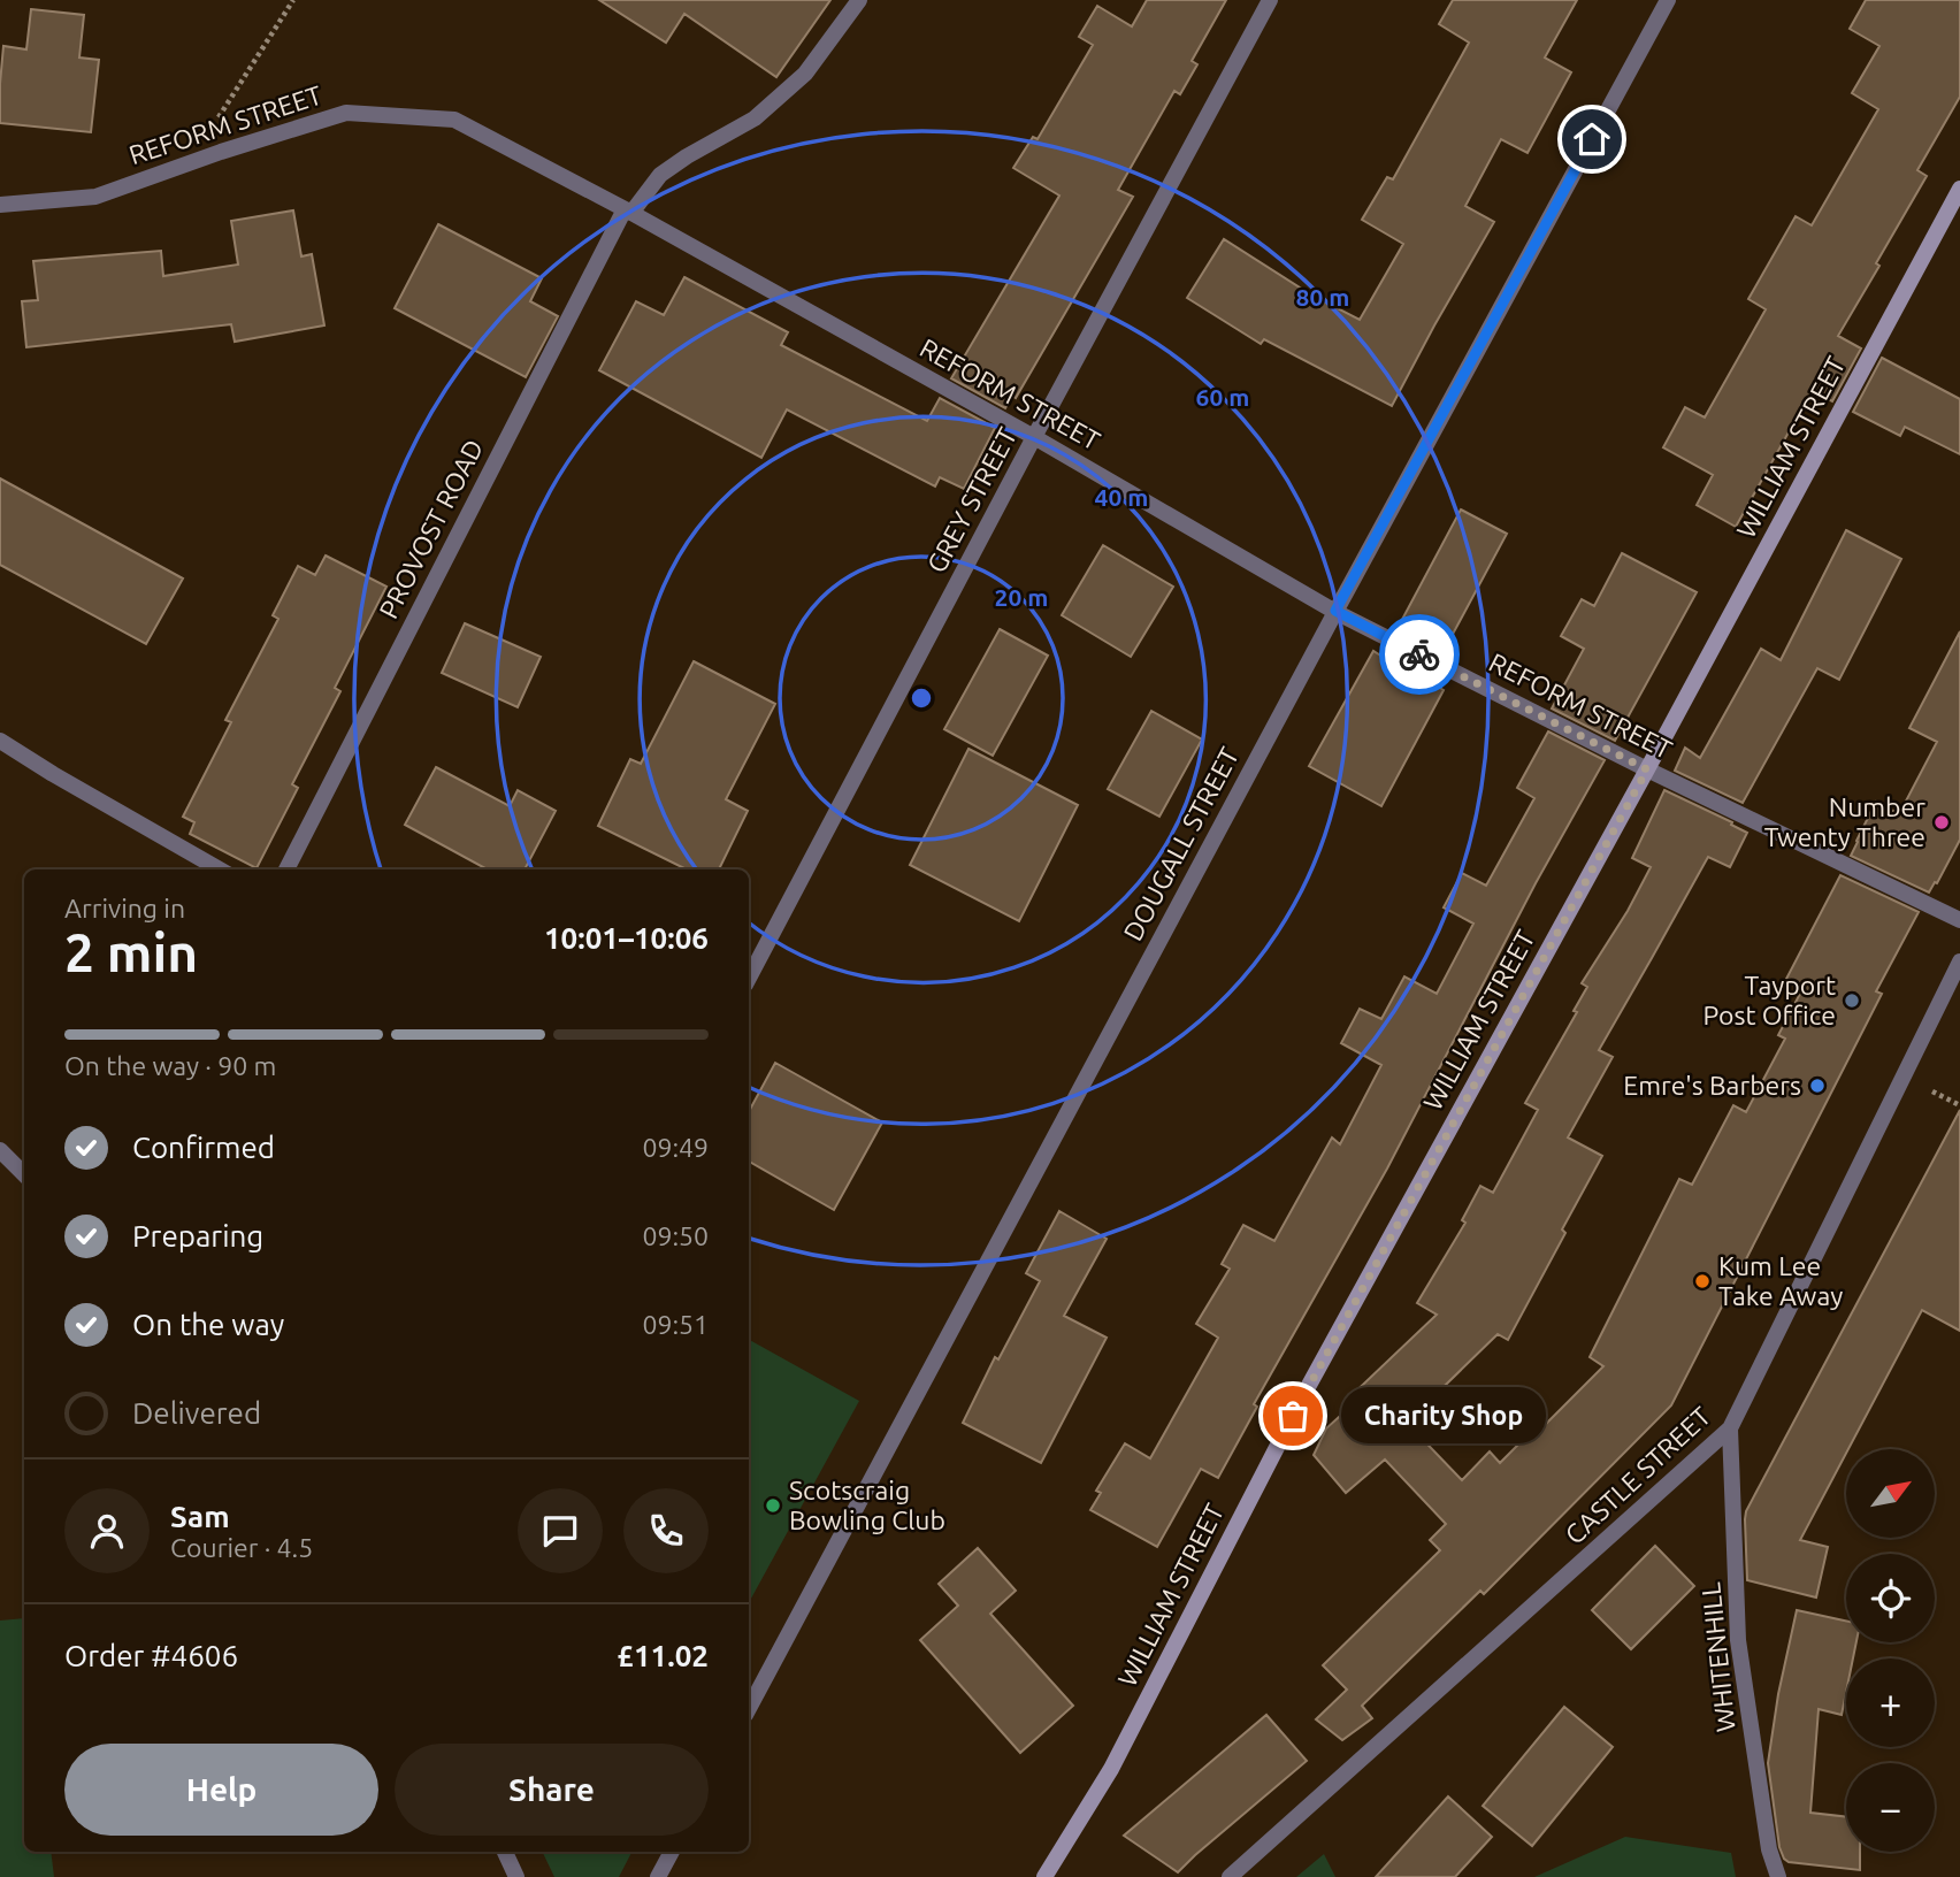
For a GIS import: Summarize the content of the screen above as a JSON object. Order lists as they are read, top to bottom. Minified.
{"streets":{"main road":["WILLIAM STREET"],"street":["REFORM STREET","GREY STREET","PROVOST ROAD","DOUGALL STREET","CASTLE STREET","WHITENHILL"]},"crossings":[["REFORM STREET","WILLIAM STREET"],["REFORM STREET","GREY STREET"],["REFORM STREET","PROVOST ROAD"],["REFORM STREET","DOUGALL STREET"],["CASTLE STREET","WHITENHILL"]],"places":["Number Twenty Three","Tayport Post Office","Emre's Barbers","Kum Lee Take Away","Charity Shop","Scotscraig Bowling Club"],"north":"top right","page":{"heading":["2 min","Arriving in","10:01–10:06"],"panel":["Sam","Courier · 4.5","Order #4606","£11.02"],"bar":"On the way · 90 m","list":[["Confirmed","09:49"],["Preparing","09:50"],["On the way","09:51"],"Delivered"],"bubble":"Charity Shop","map_buttons":["+","−"],"buttons":["Help","Share"]},"rings":["80 m","60 m","40 m","20 m"]}
